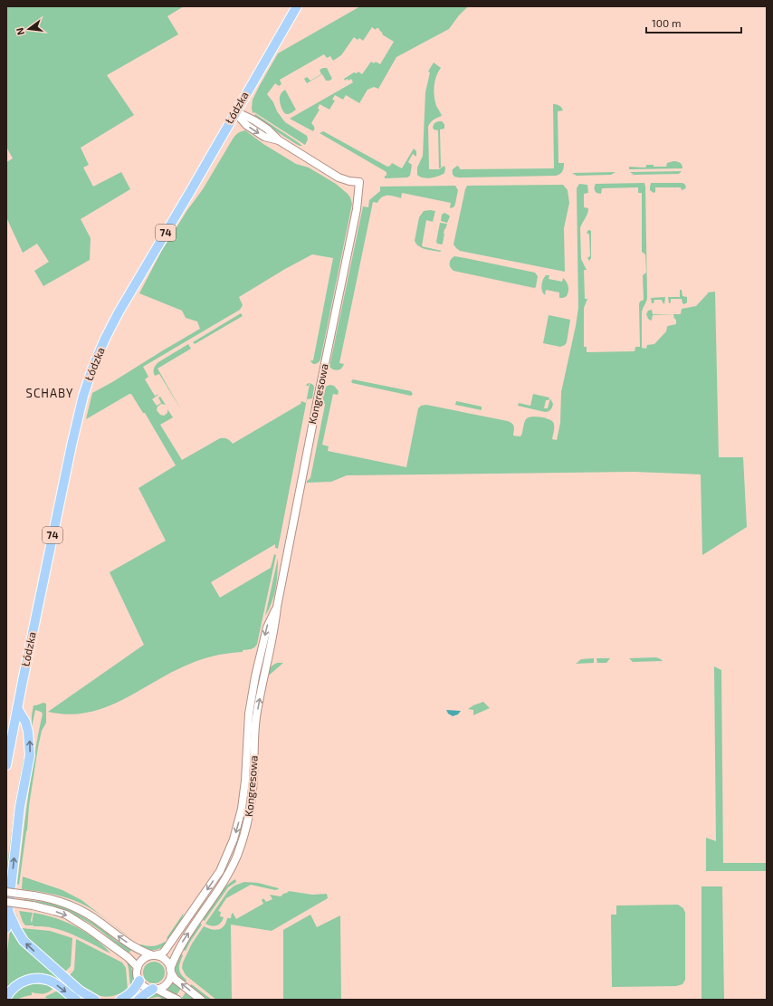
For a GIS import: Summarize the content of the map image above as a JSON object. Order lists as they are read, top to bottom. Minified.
{"streets":{"main road":["Łódzka","74"],"street":["Kongresowa"]},"crossings":[["Łódzka","Kongresowa"]],"districts":["SCHABY"],"scale_bar":"100 m","north":"left"}
